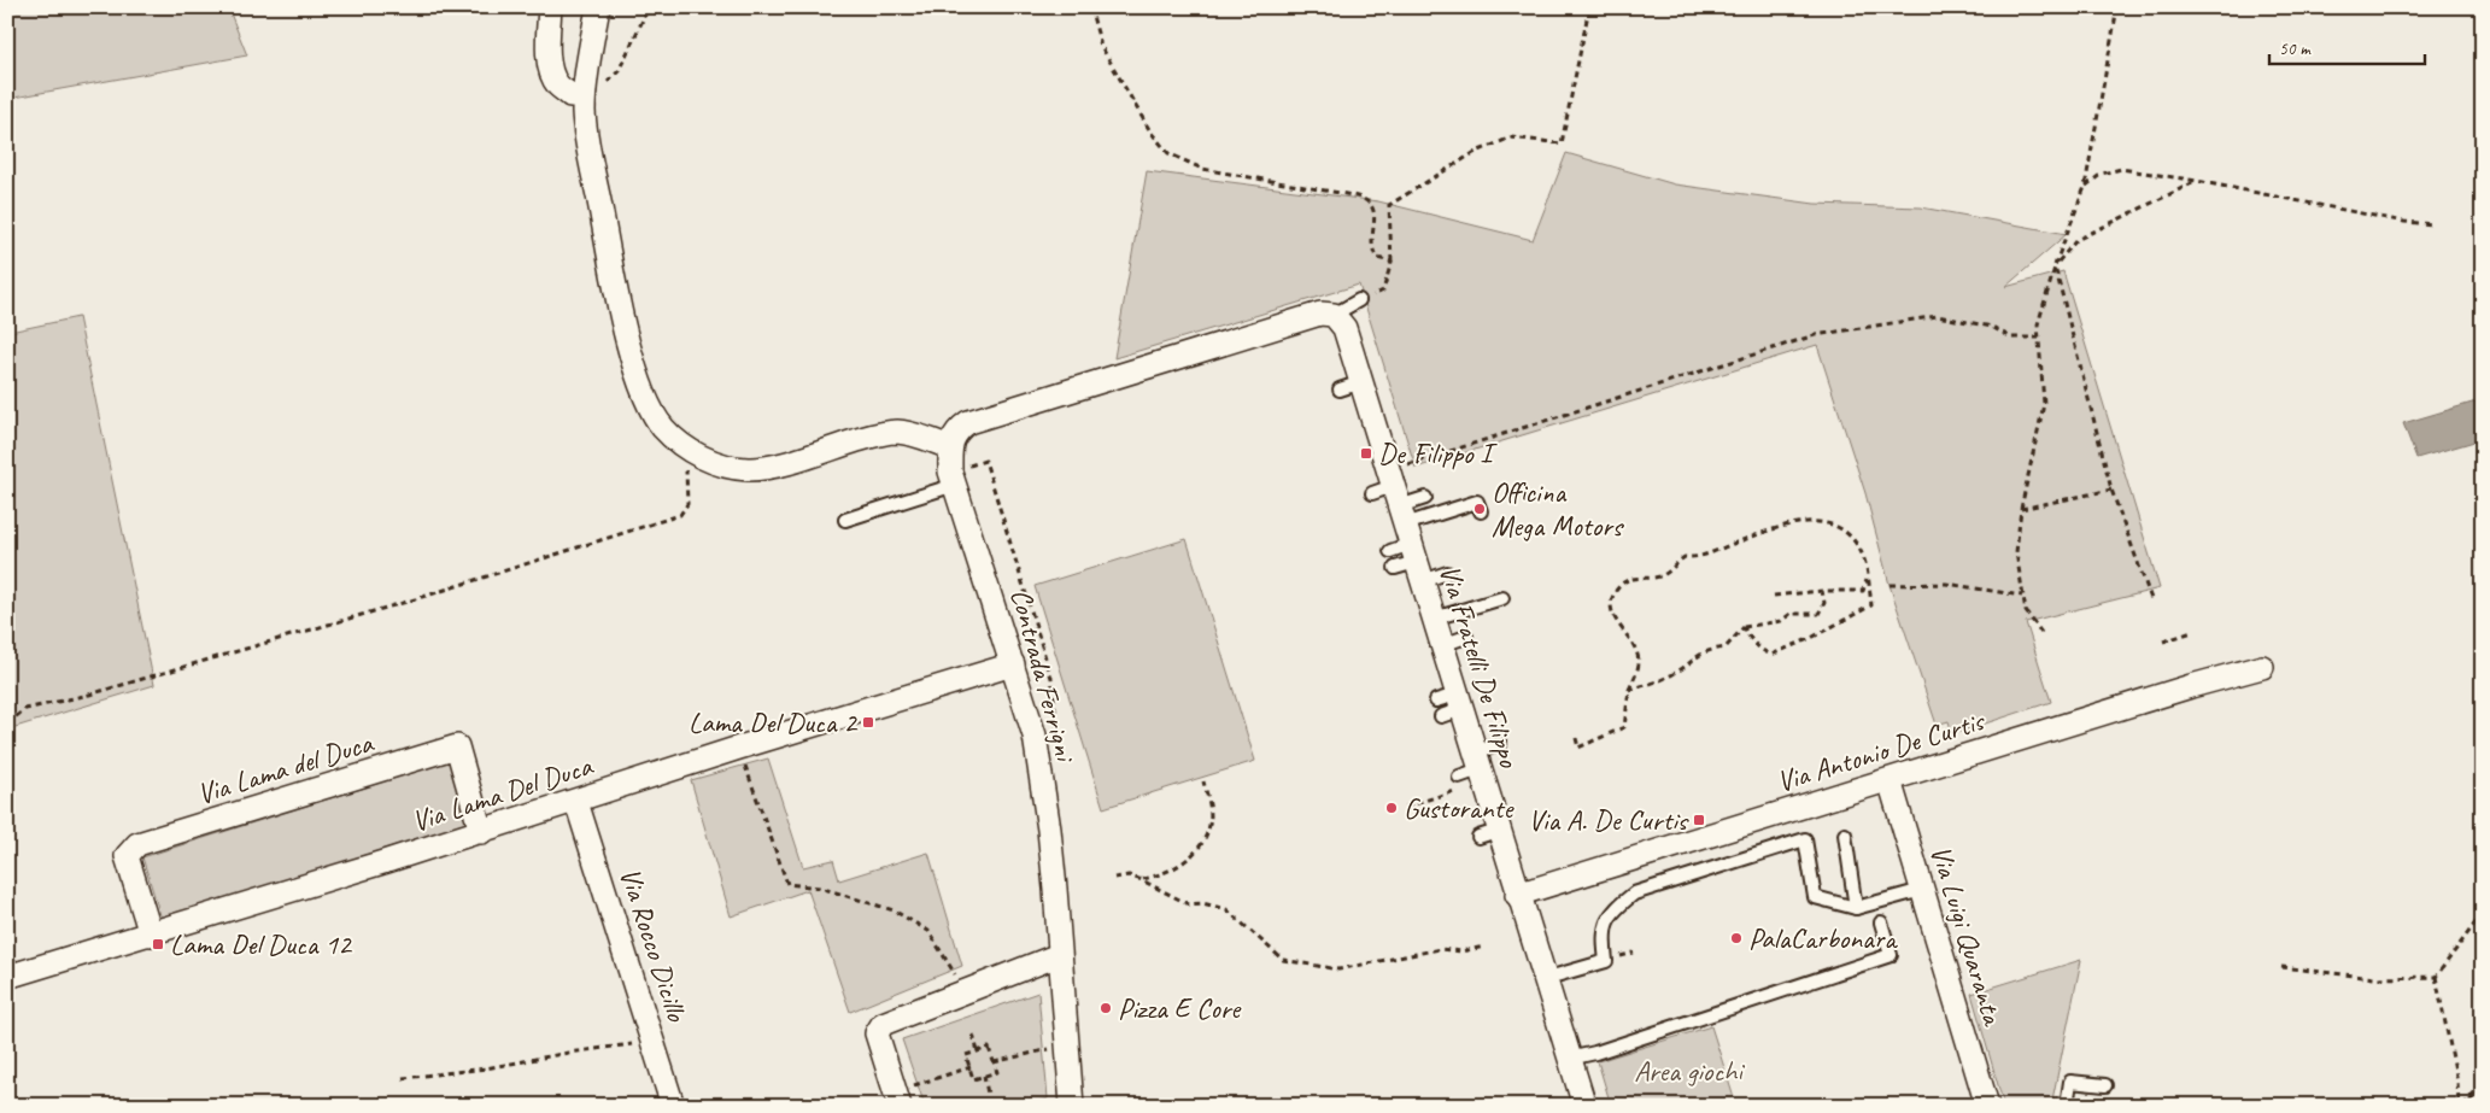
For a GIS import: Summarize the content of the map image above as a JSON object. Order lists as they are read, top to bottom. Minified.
{"streets":{"street":["Via Fratelli De Filippo","Contrada Ferrigni","Via Antonio De Curtis","Via Lama del Duca","Via Lama Del Duca","Via Luigi Quaranta","Via Rocco Dicillo"]},"crossings":[["Via Fratelli De Filippo","Via Antonio De Curtis"],["Contrada Ferrigni","Via Lama Del Duca"],["Via Antonio De Curtis","Via Luigi Quaranta"],["Via Lama del Duca","Via Lama Del Duca"],["Via Lama Del Duca","Via Rocco Dicillo"]],"parks":["Area giochi"],"places":{"transit":["De Filippo I","Lama Del Duca 2","Via A. De Curtis","Lama Del Duca 12"],"other":["Officina Mega Motors","Gustorante","PalaCarbonara","Pizza E Core"]},"scale_bar":"50 m"}
